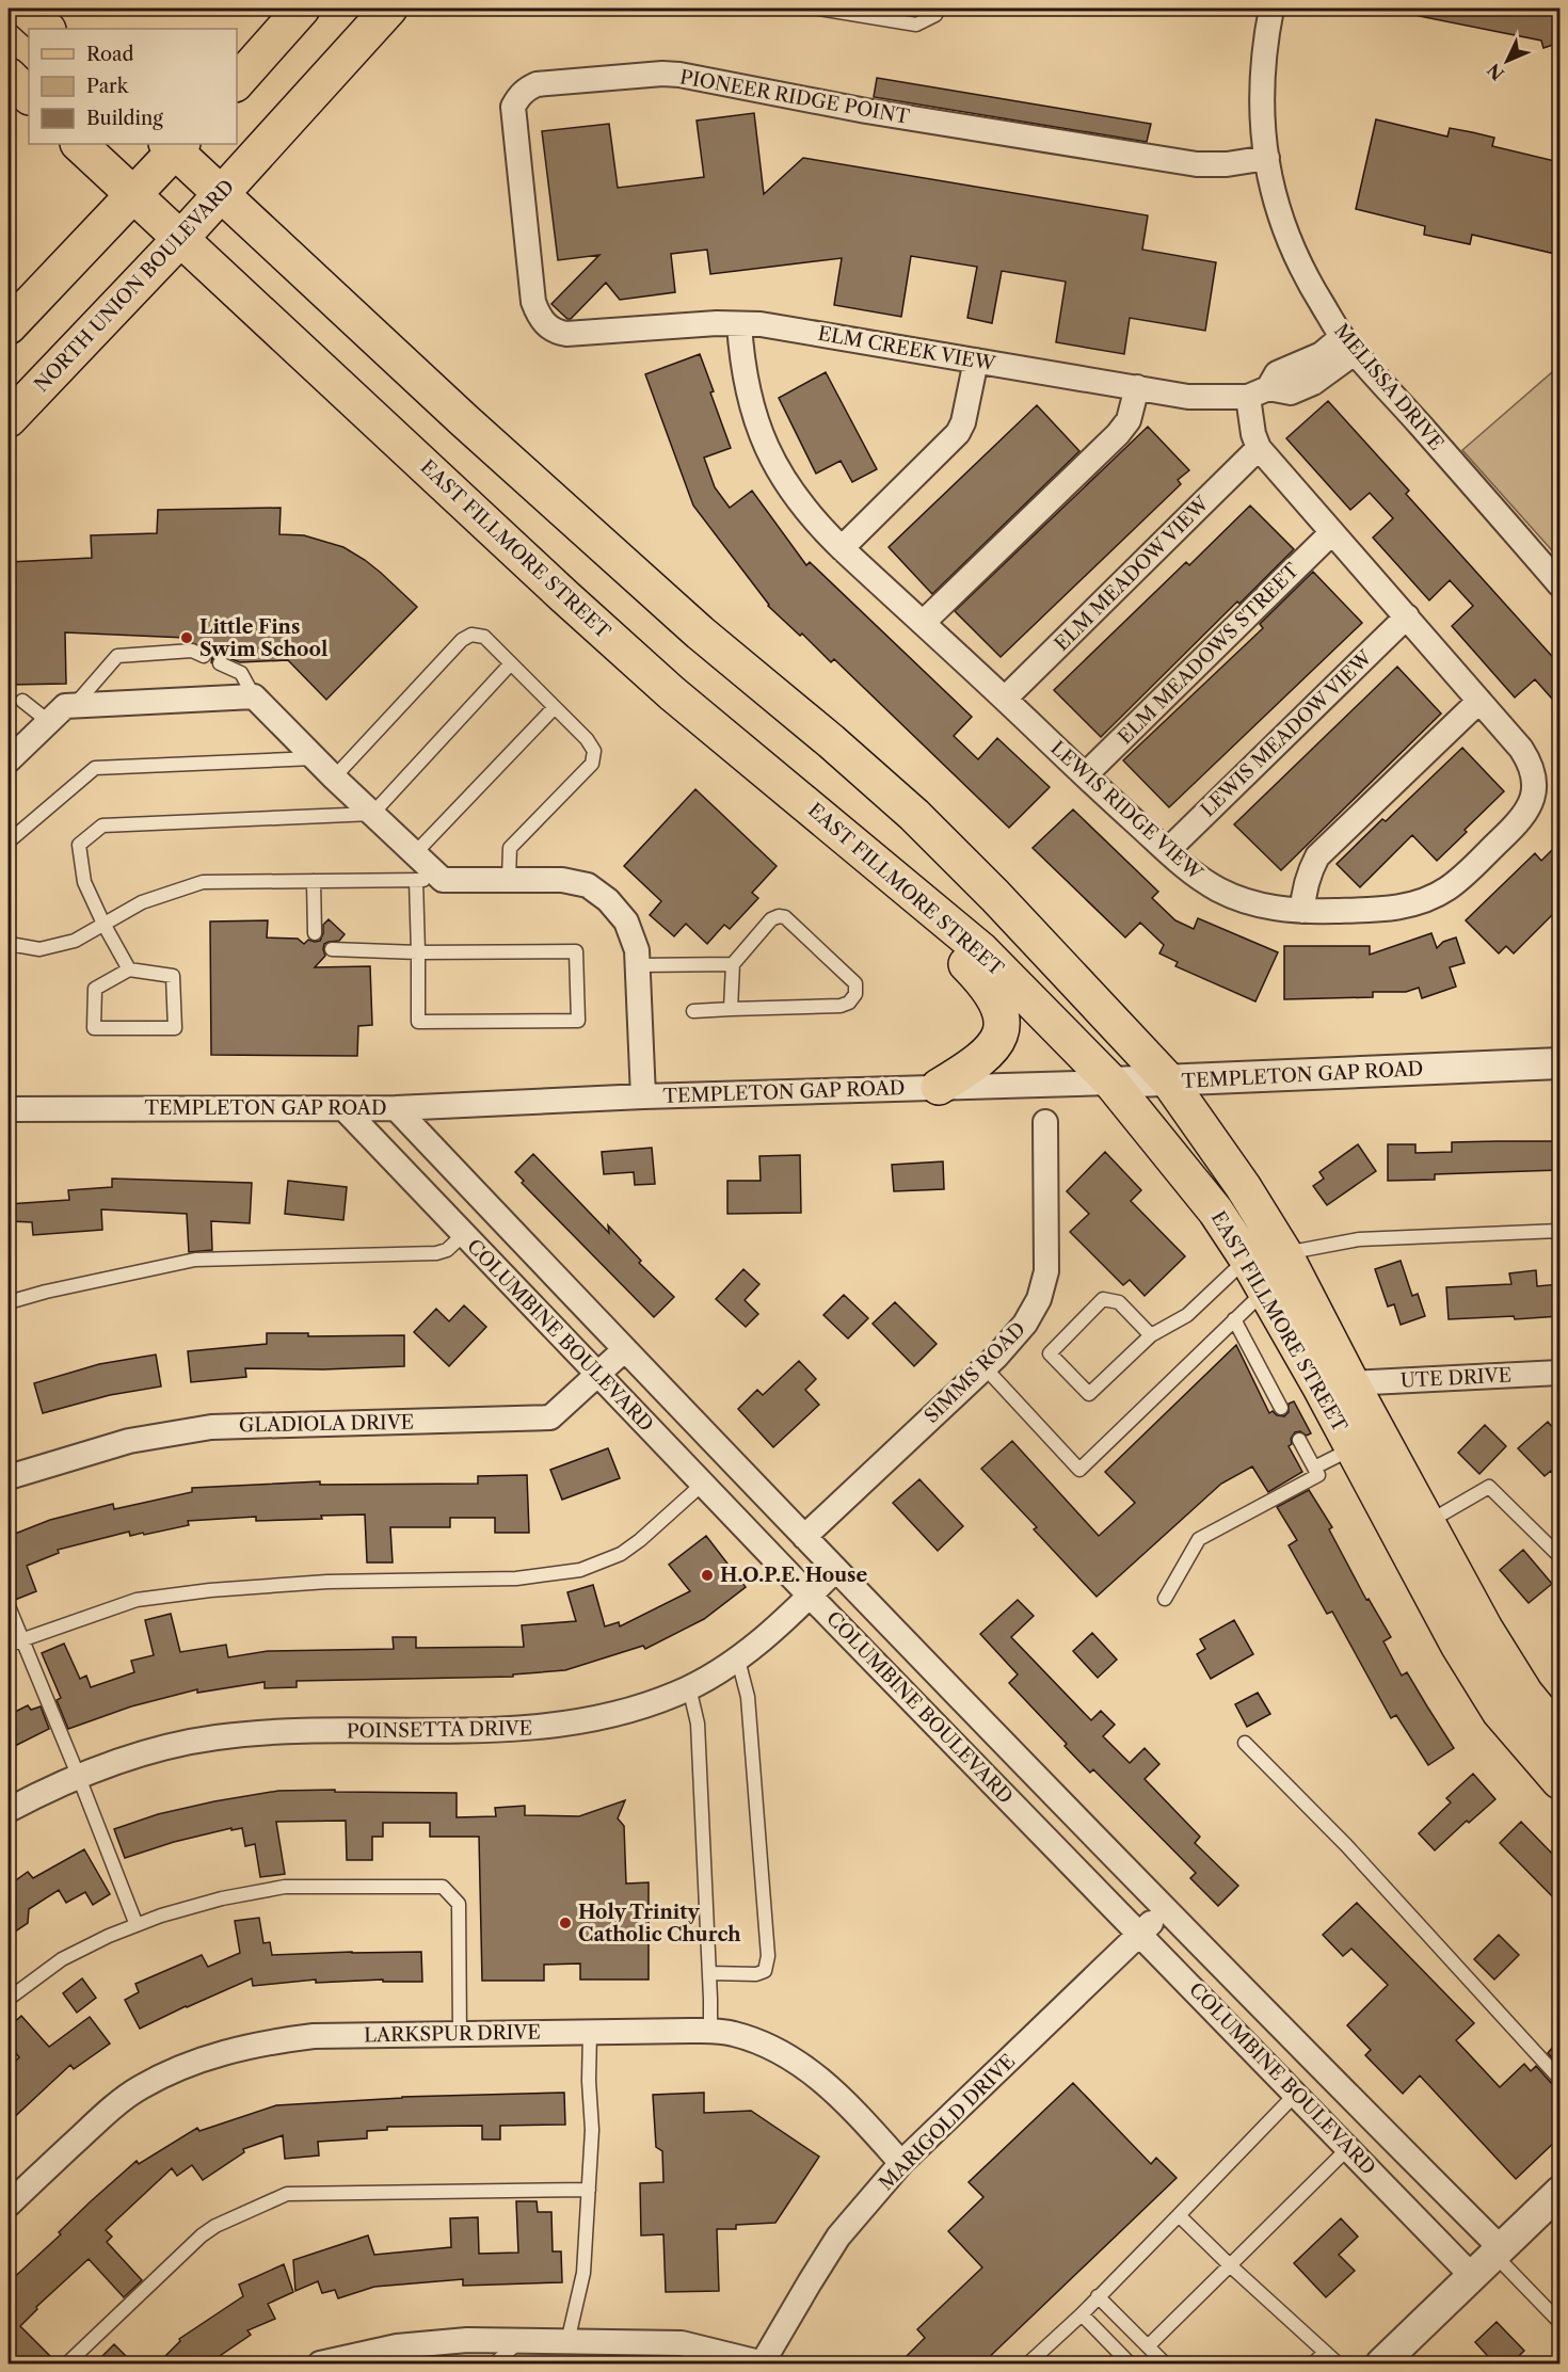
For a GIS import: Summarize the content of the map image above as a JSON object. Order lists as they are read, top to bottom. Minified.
{"streets":{"main road":["NORTH UNION BOULEVARD","EAST FILLMORE STREET"],"street":["PIONEER RIDGE POINT","ELM CREEK VIEW","MELISSA DRIVE","ELM MEADOW VIEW","ELM MEADOWS STREET","LEWIS MEADOW VIEW","LEWIS RIDGE VIEW","TEMPLETON GAP ROAD","COLUMBINE BOULEVARD","SIMMS ROAD","UTE DRIVE","GLADIOLA DRIVE","POINSETTA DRIVE","LARKSPUR DRIVE","MARIGOLD DRIVE"]},"crossings":[["PIONEER RIDGE POINT","ELM CREEK VIEW"],["PIONEER RIDGE POINT","MELISSA DRIVE"],["NORTH UNION BOULEVARD","EAST FILLMORE STREET"],["ELM CREEK VIEW","MELISSA DRIVE"],["ELM CREEK VIEW","LEWIS RIDGE VIEW"],["EAST FILLMORE STREET","TEMPLETON GAP ROAD"],["EAST FILLMORE STREET","UTE DRIVE"],["ELM MEADOW VIEW","LEWIS RIDGE VIEW"],["ELM MEADOWS STREET","LEWIS RIDGE VIEW"],["LEWIS MEADOW VIEW","LEWIS RIDGE VIEW"],["TEMPLETON GAP ROAD","COLUMBINE BOULEVARD"],["COLUMBINE BOULEVARD","SIMMS ROAD"],["COLUMBINE BOULEVARD","GLADIOLA DRIVE"],["COLUMBINE BOULEVARD","POINSETTA DRIVE"],["COLUMBINE BOULEVARD","MARIGOLD DRIVE"],["LARKSPUR DRIVE","MARIGOLD DRIVE"]],"places":["Little Fins Swim School","H.O.P.E. House","Holy Trinity Catholic Church"],"legend":["Road","Park","Building"],"north":"bottom left"}
